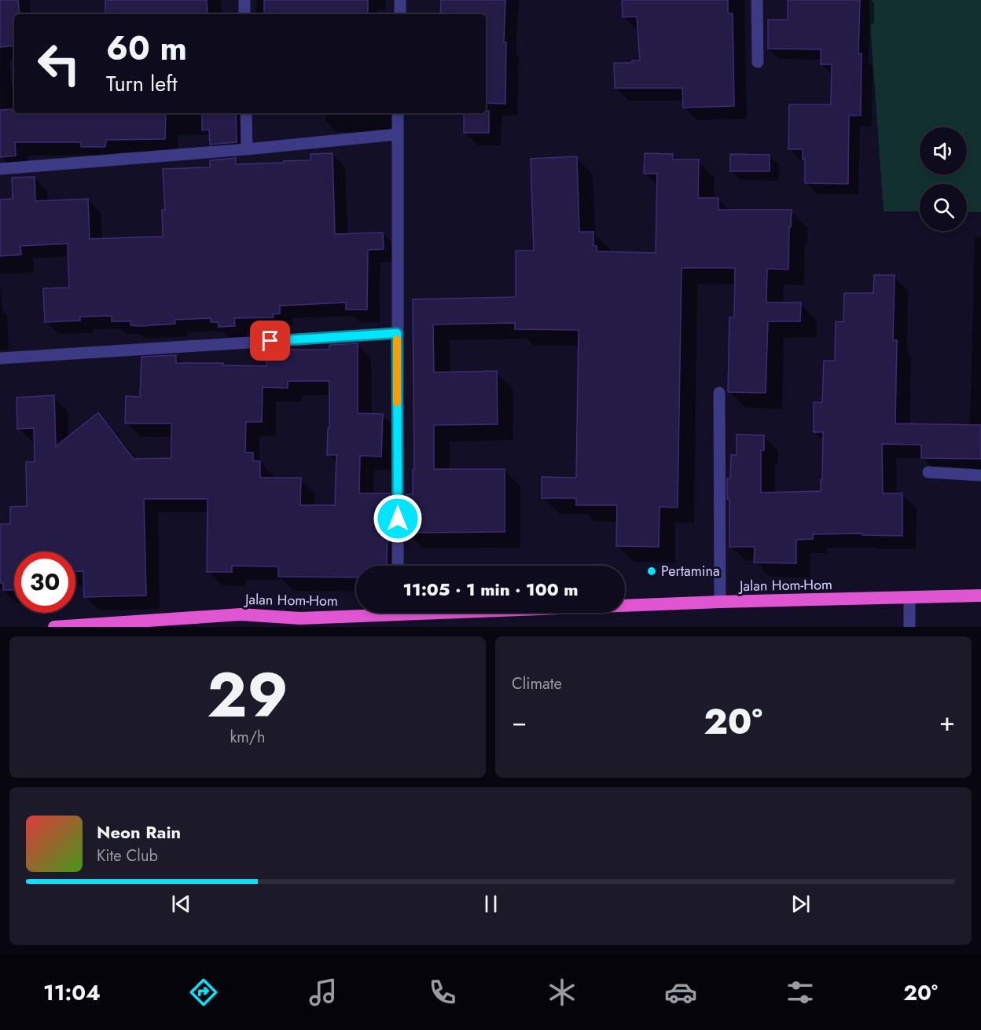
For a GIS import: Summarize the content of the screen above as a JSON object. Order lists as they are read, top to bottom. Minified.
{"streets":{"highway":["Jalan Hom-Hom"]},"places":["Pertamina"],"page":{"turn":["60 m","Turn left"],"limit":"30","trip":"11:05 · 1 min · 100 m","tile":[["29","km/h"],"Climate"],"heat":["−","20°","+"],"song":["Neon Rain","Kite Club"],"tabs":["11:04","20°"]}}
